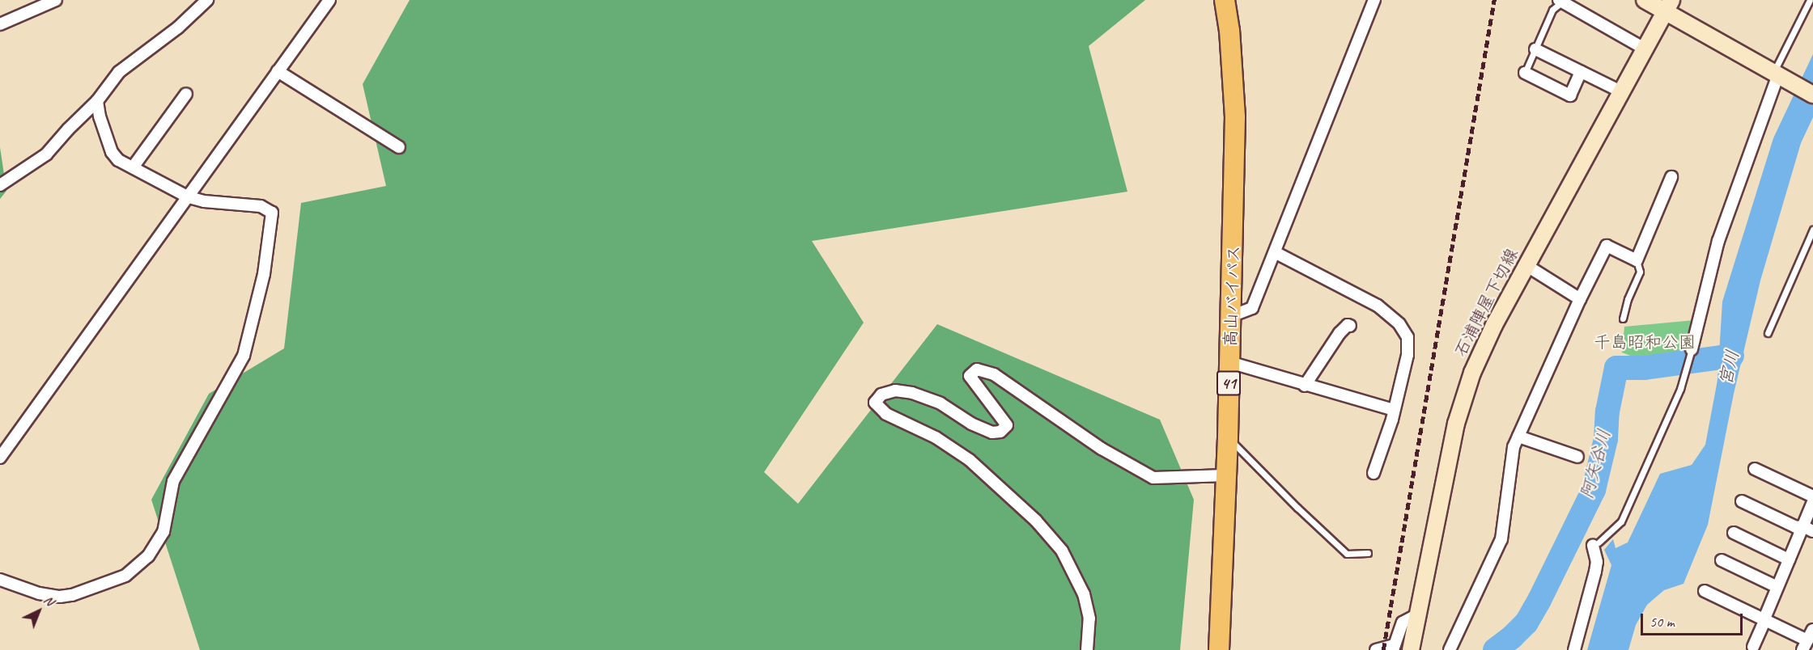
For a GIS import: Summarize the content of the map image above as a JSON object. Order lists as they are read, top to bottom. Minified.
{"streets":{"highway":["高山バイパス","41"],"main road":["石浦陣屋下切線"]},"water":["宮川","阿矢谷川"],"parks":["千島昭和公園"],"scale_bar":"50 m","north":"top right"}
